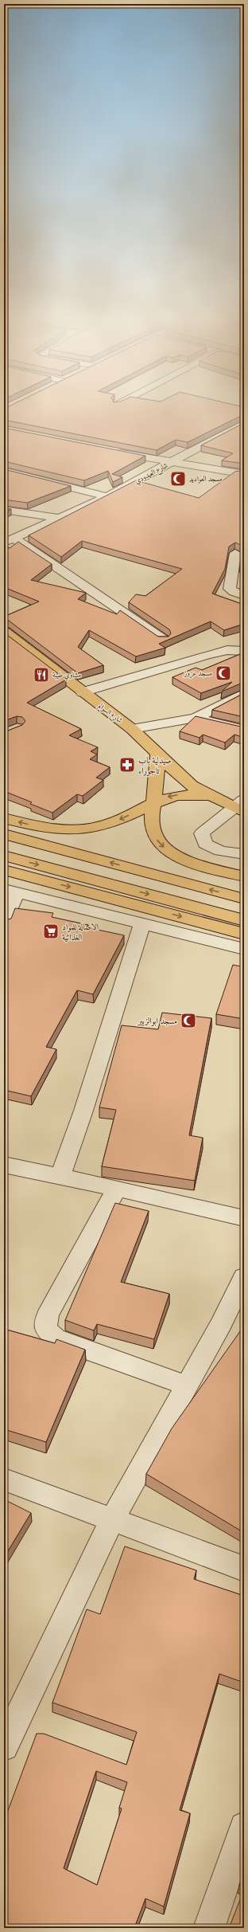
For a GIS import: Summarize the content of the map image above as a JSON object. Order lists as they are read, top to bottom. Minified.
{"streets":{"main road":["شارع السوالم"],"street":["شارع العيدودي"]},"places":{"mosque":["مسجد العواديد","مسجد عزوز","مسجد ابوالزبير"],"restaurant":["مشاوي طيبة"],"pharmacy":["صيدلية باب تاجوراء"],"supermarket":["الاصالة للمواد الغذائية"]}}
